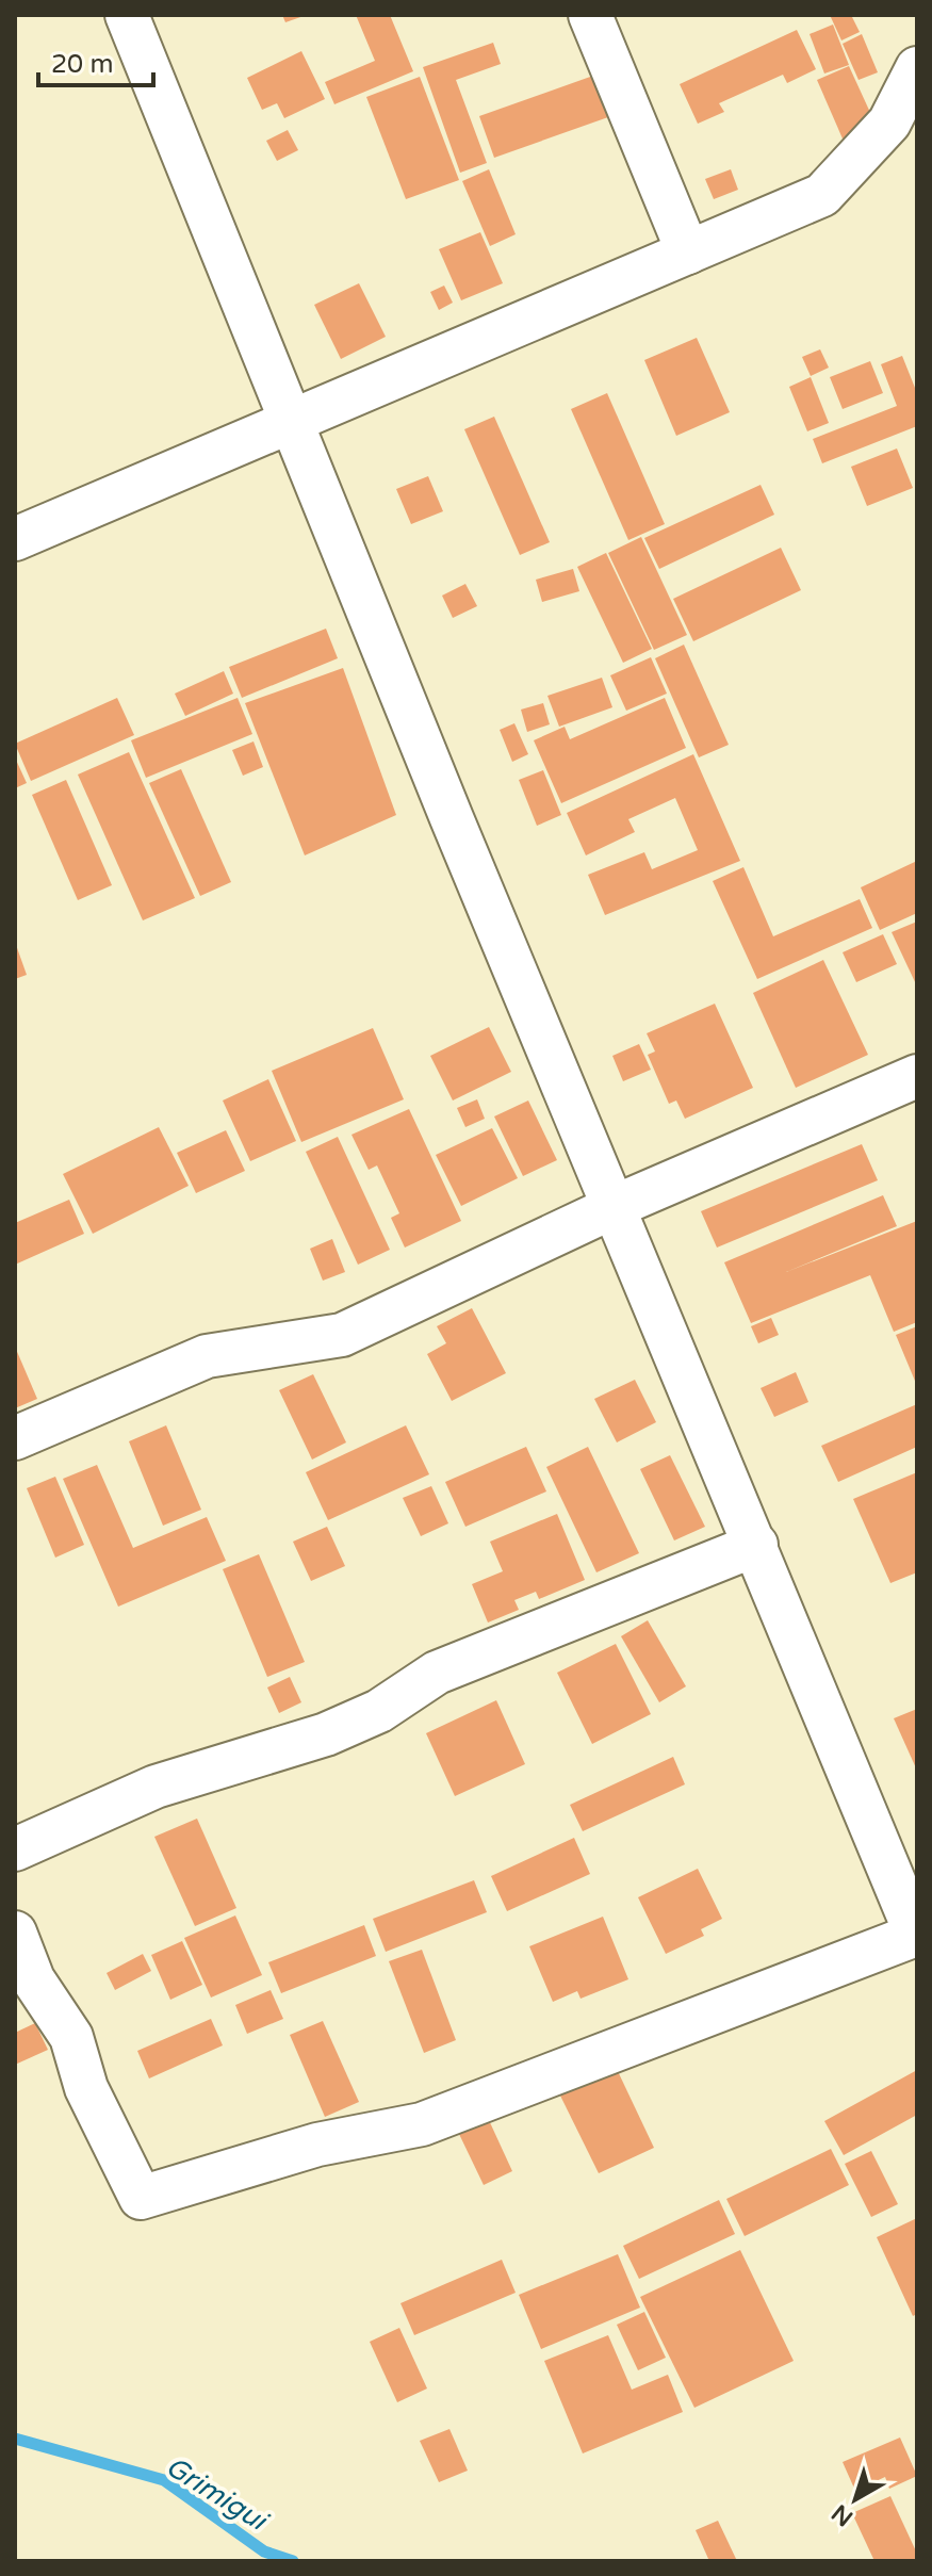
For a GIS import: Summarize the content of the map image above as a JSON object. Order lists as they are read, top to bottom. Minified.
{"water":["Grimigui"],"scale_bar":"20 m","north":"bottom left"}
